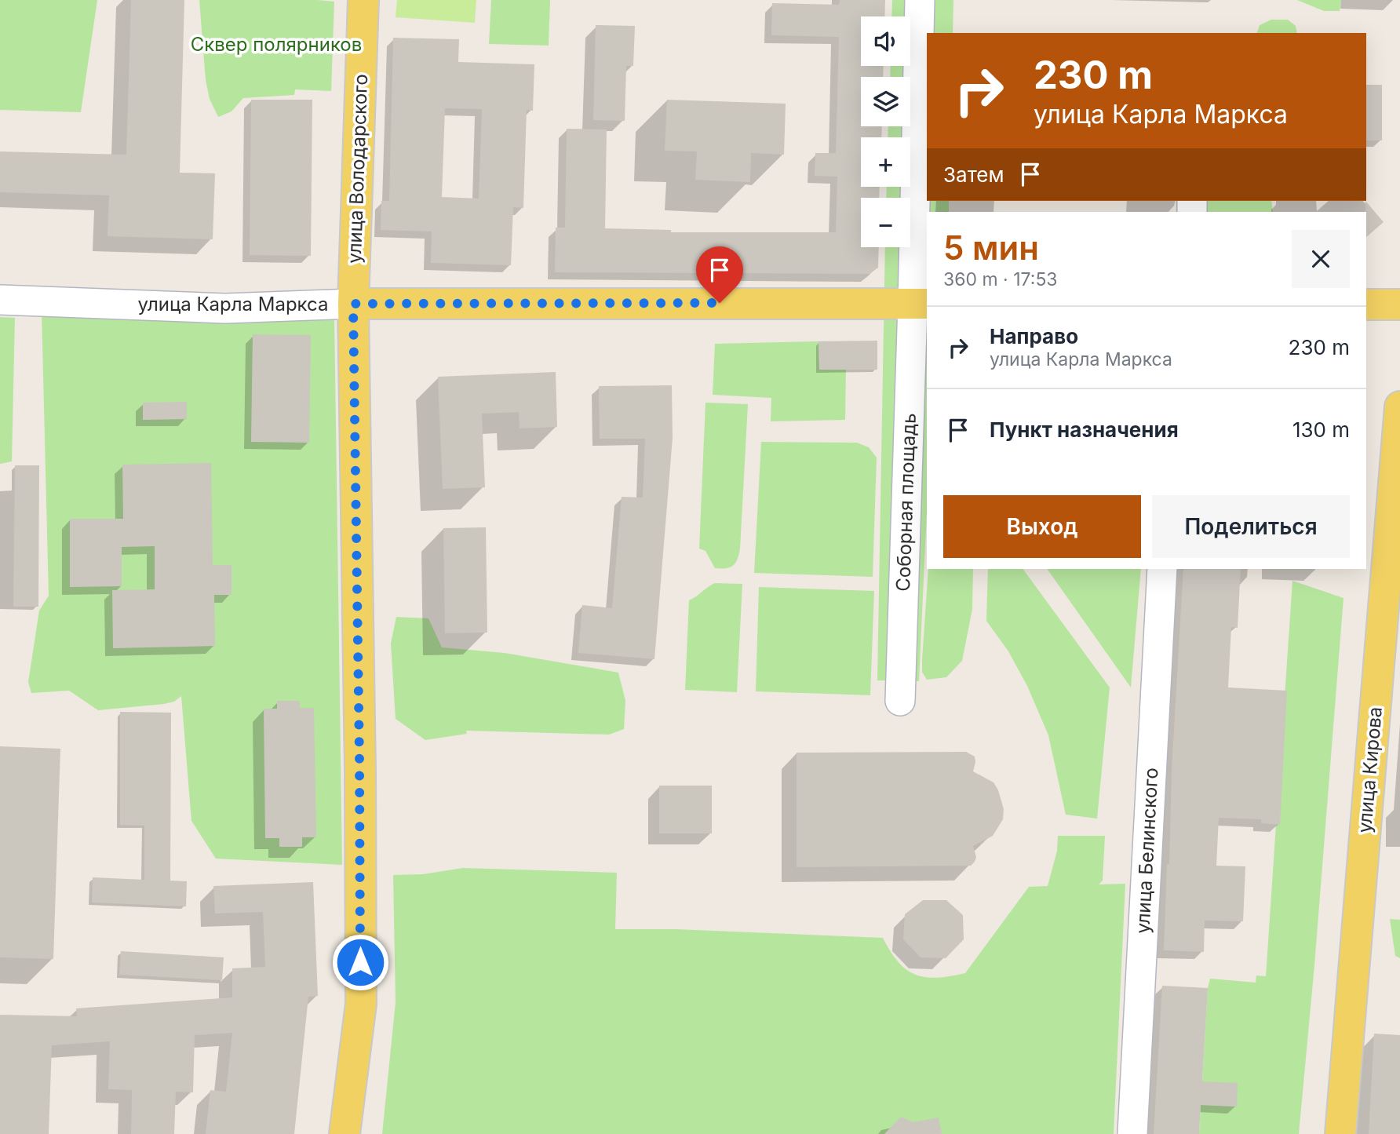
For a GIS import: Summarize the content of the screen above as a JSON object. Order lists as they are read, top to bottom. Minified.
{"streets":{"main road":["улица Володарского","улица Карла Маркса","улица Кирова"],"street":["Соборная площадь","улица Белинского"]},"crossings":[["улица Володарского","улица Карла Маркса"],["улица Карла Маркса","Соборная площадь"]],"parks":["Сквер полярников"],"page":{"map_buttons":["+","−"],"turn":["230 m","улица Карла Маркса"],"then":"Затем","heading":["5 мин","360 m · 17:53"],"list":[{"name":"Направо","note":"улица Карла Маркса","value":"230 m"},{"name":"Пункт назначения","value":"130 m"}],"buttons":["Выход","Поделиться"]}}
